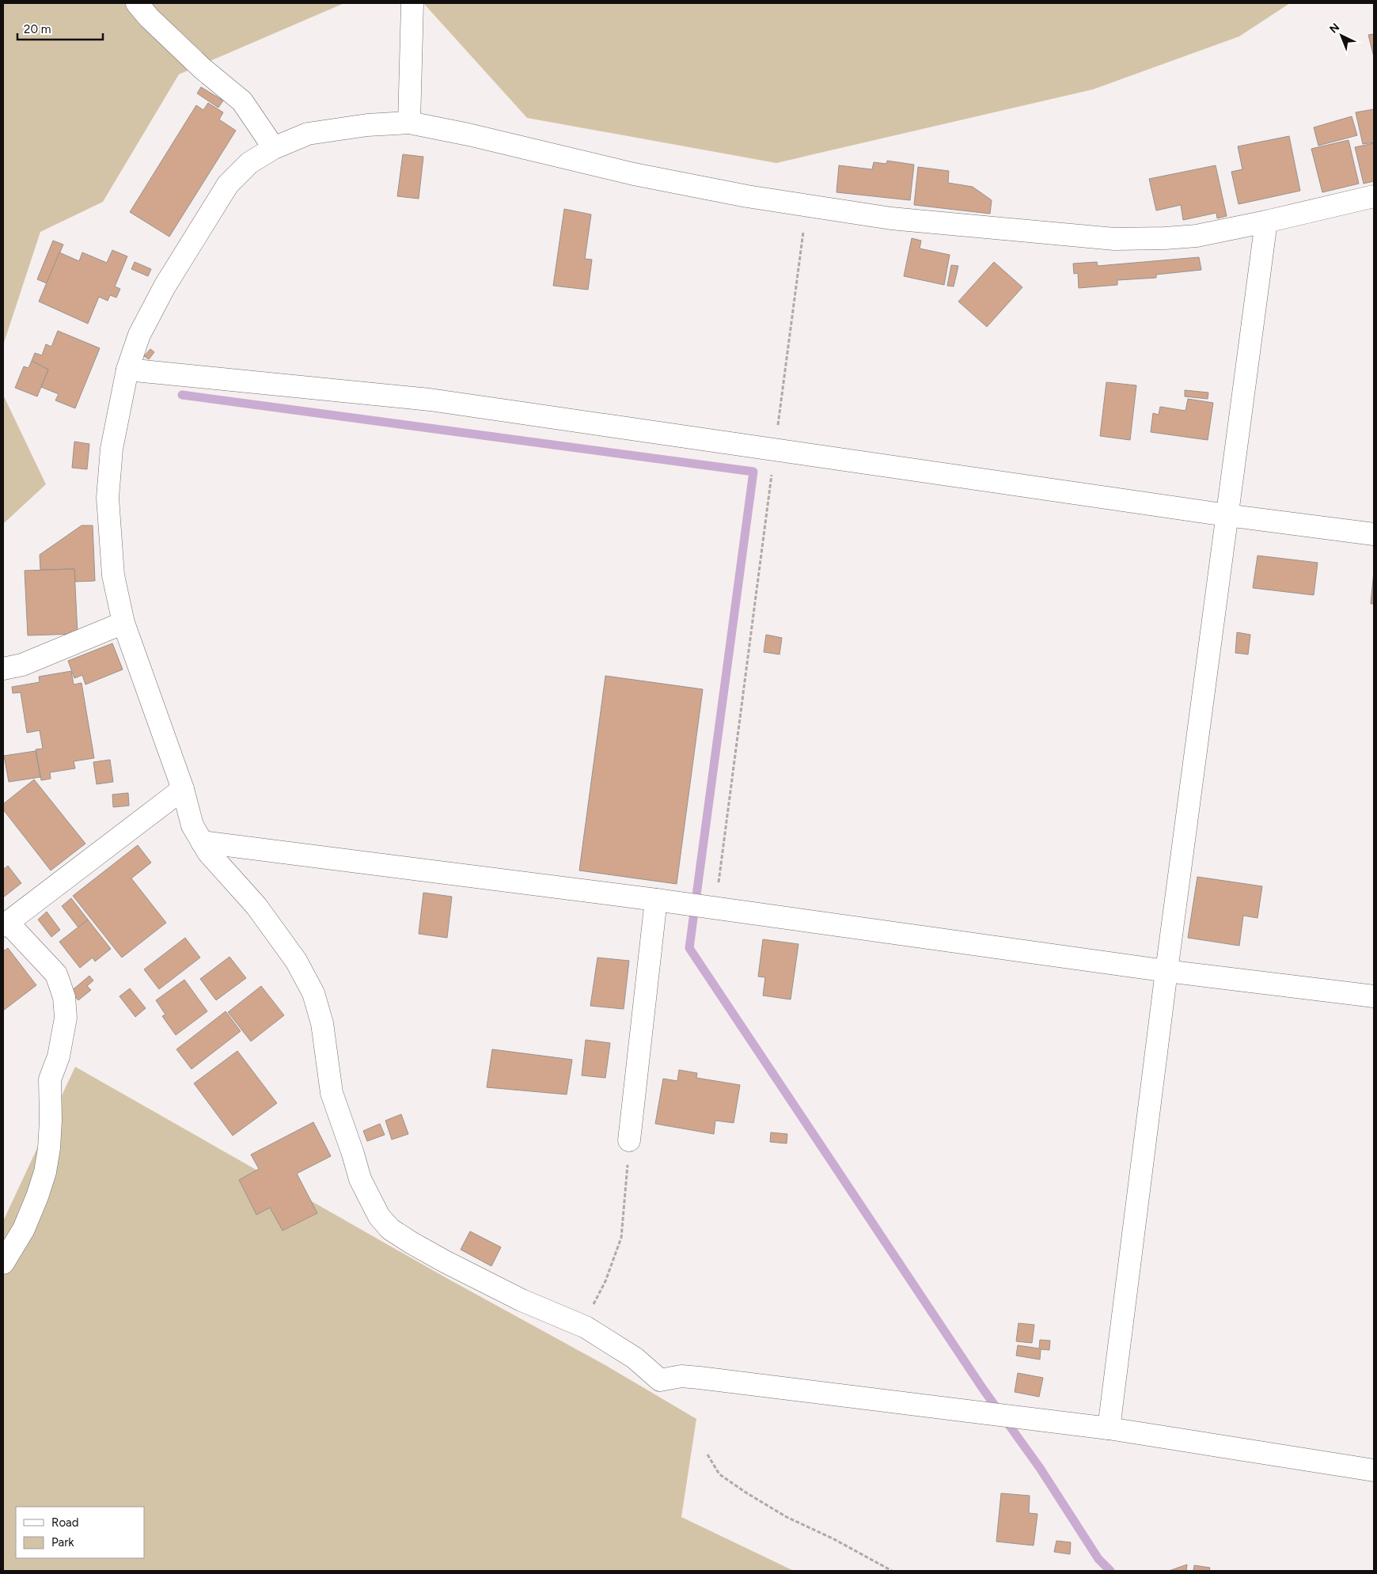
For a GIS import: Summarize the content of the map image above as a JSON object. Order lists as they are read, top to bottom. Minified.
{"legend":["Road","Park"],"scale_bar":"20 m","north":"top left"}
